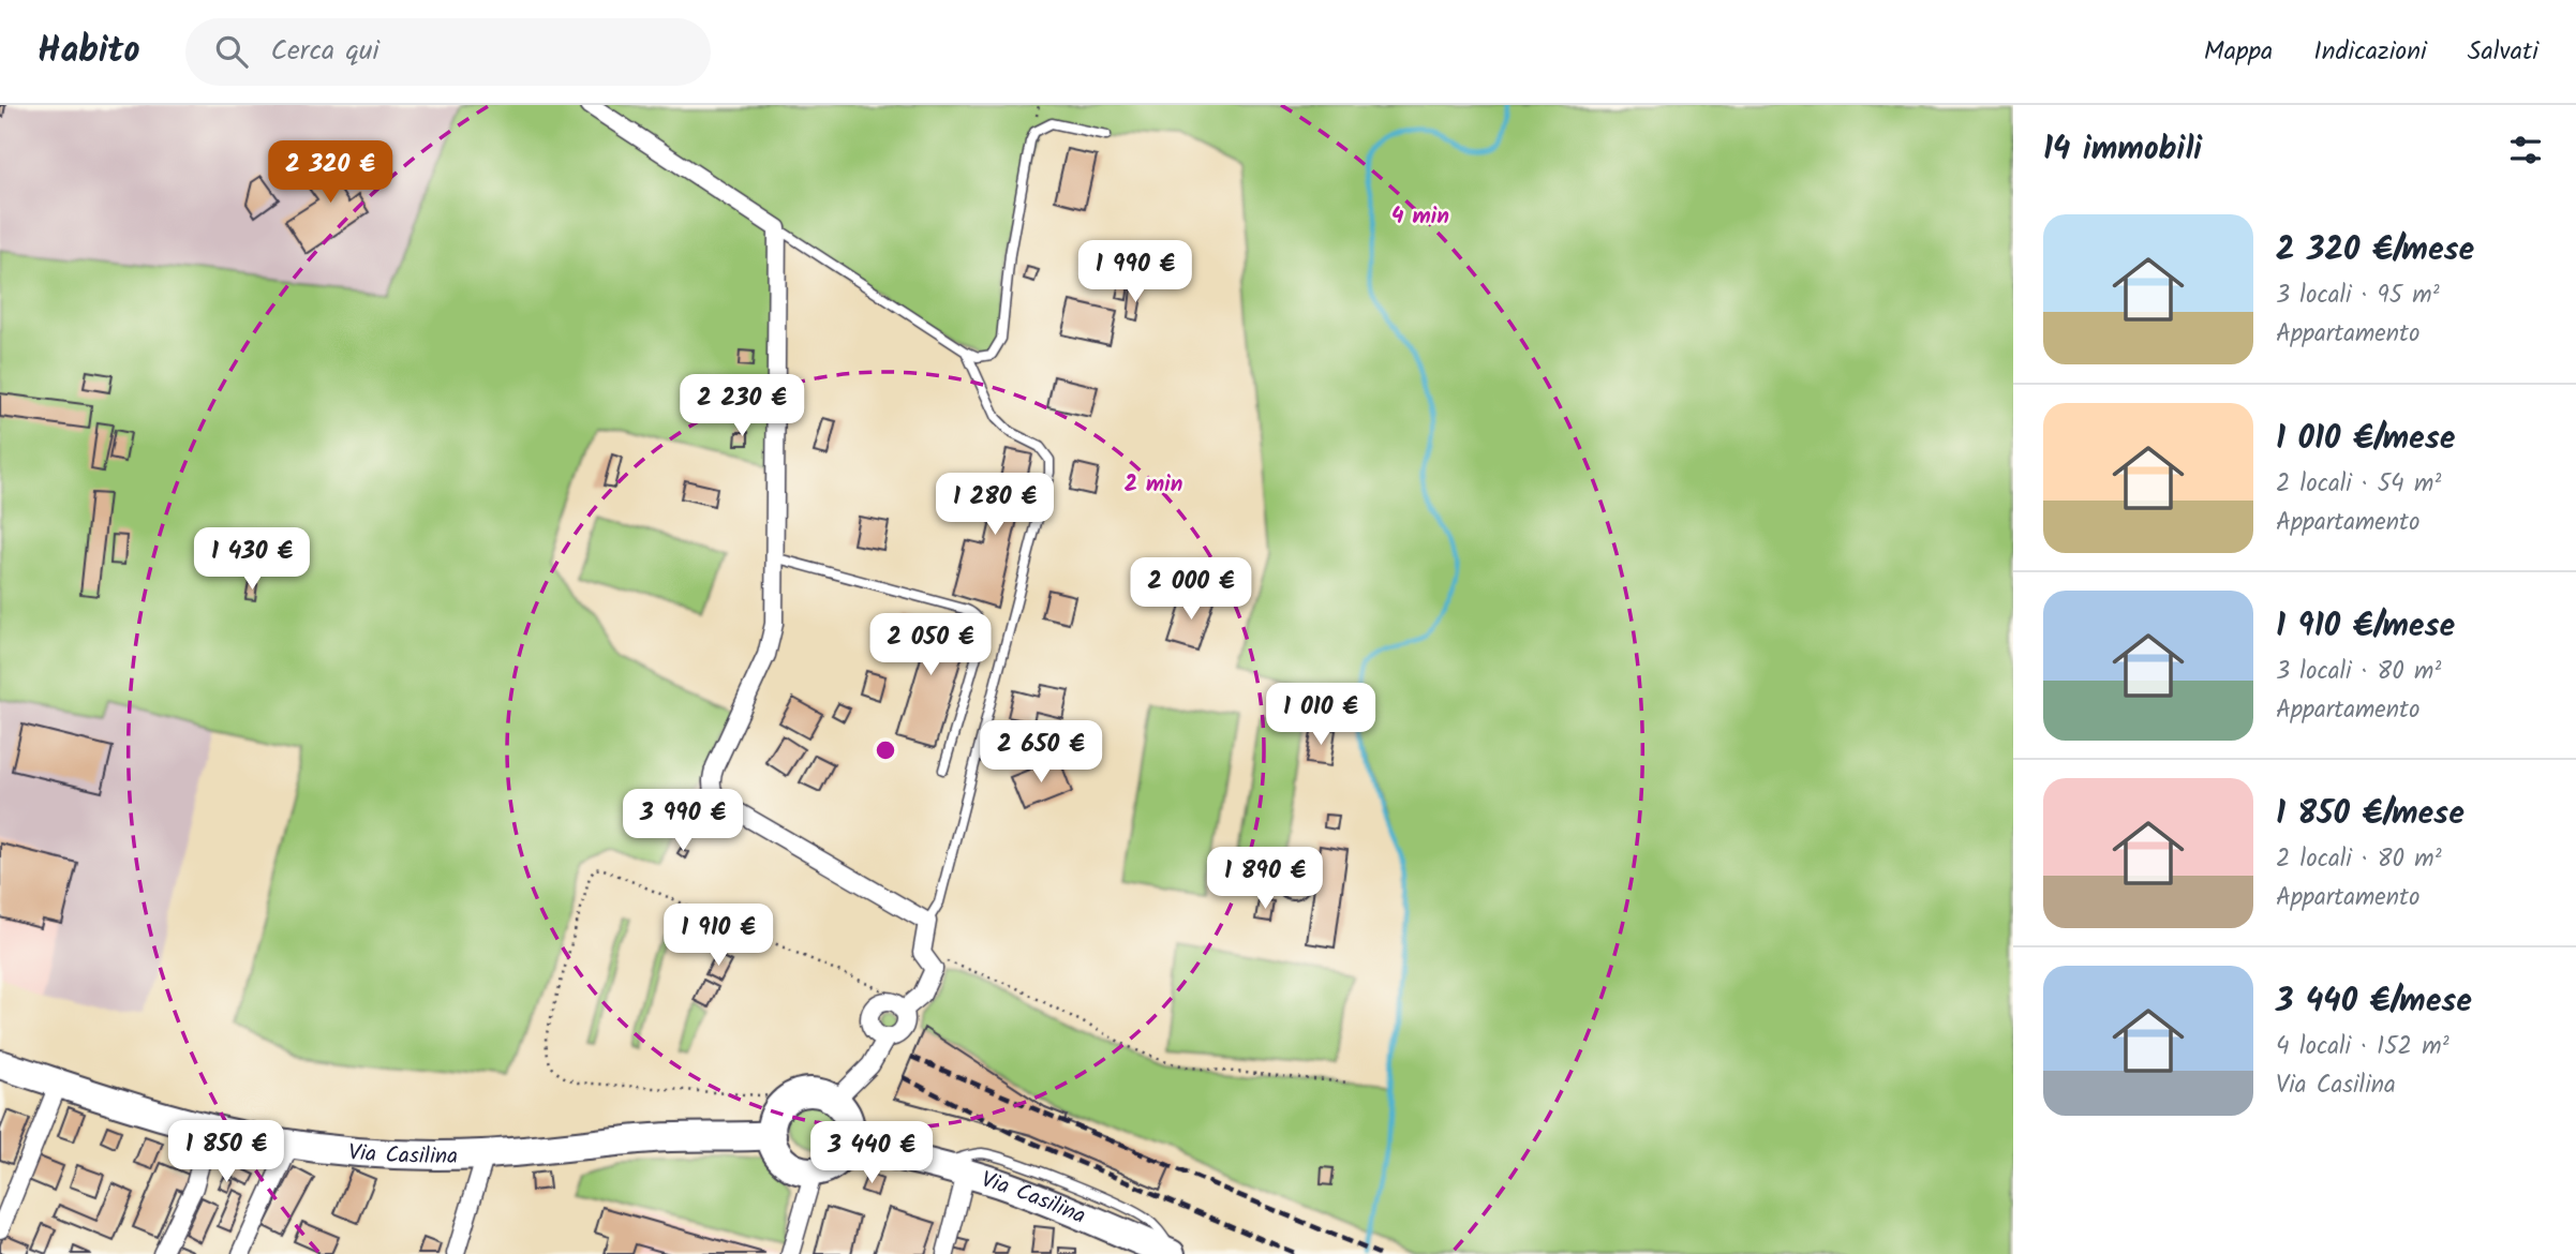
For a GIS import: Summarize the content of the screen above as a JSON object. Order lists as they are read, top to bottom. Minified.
{"streets":{"main road":["Via Casilina"]},"page":{"header":"Habito","search":"Cerca qui","nav":["Mappa","Indicazioni","Salvati"],"heading":"14 immobili","price":["2 320 €","1 990 €","2 230 €","1 280 €","1 430 €","2 000 €","2 050 €","1 010 €","2 650 €","3 990 €","1 890 €","1 910 €","1 850 €","3 440 €"],"list":[{"name":"2 320 €/mese","note":"3 locali · 95 m² · Appartamento"},{"name":"1 010 €/mese","note":"2 locali · 54 m² · Appartamento"},{"name":"1 910 €/mese","note":"3 locali · 80 m² · Appartamento"},{"name":"1 850 €/mese","note":"2 locali · 80 m² · Appartamento"},{"name":"3 440 €/mese","note":"4 locali · 152 m² · Via Casilina"}]},"rings":["4 min","2 min"]}
